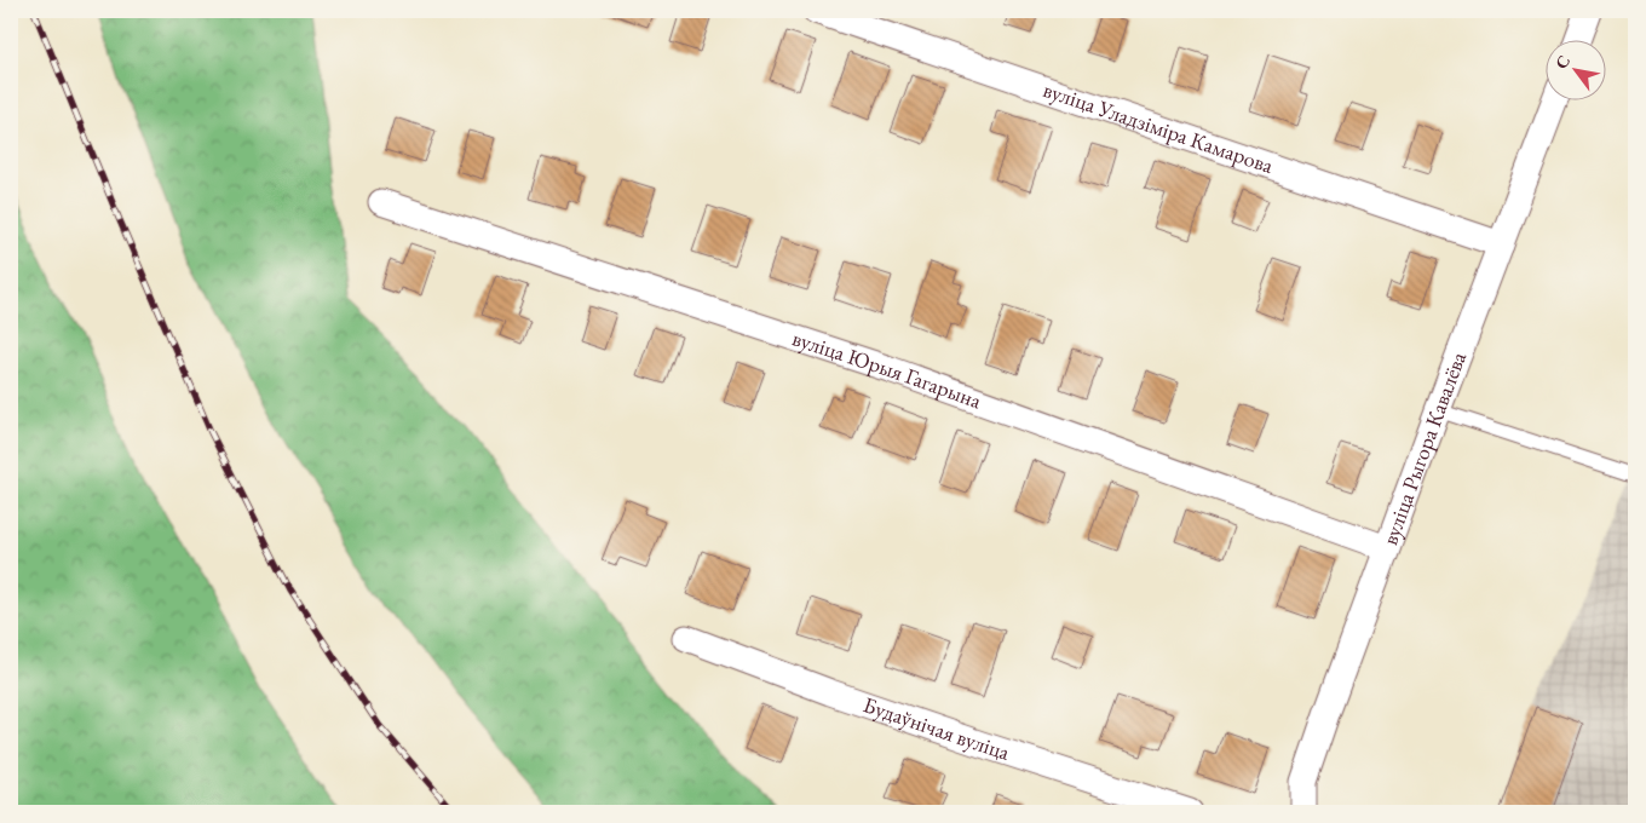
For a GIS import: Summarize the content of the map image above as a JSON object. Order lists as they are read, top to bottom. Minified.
{"streets":{"street":["вуліца Уладзіміра Камарова","вуліца Юрыя Гагарына","вуліца Рыгора Кавалёва","Будаўнічая вуліца"]},"crossings":[["вуліца Уладзіміра Камарова","вуліца Рыгора Кавалёва"],["вуліца Юрыя Гагарына","вуліца Рыгора Кавалёва"]],"north":"top left"}
